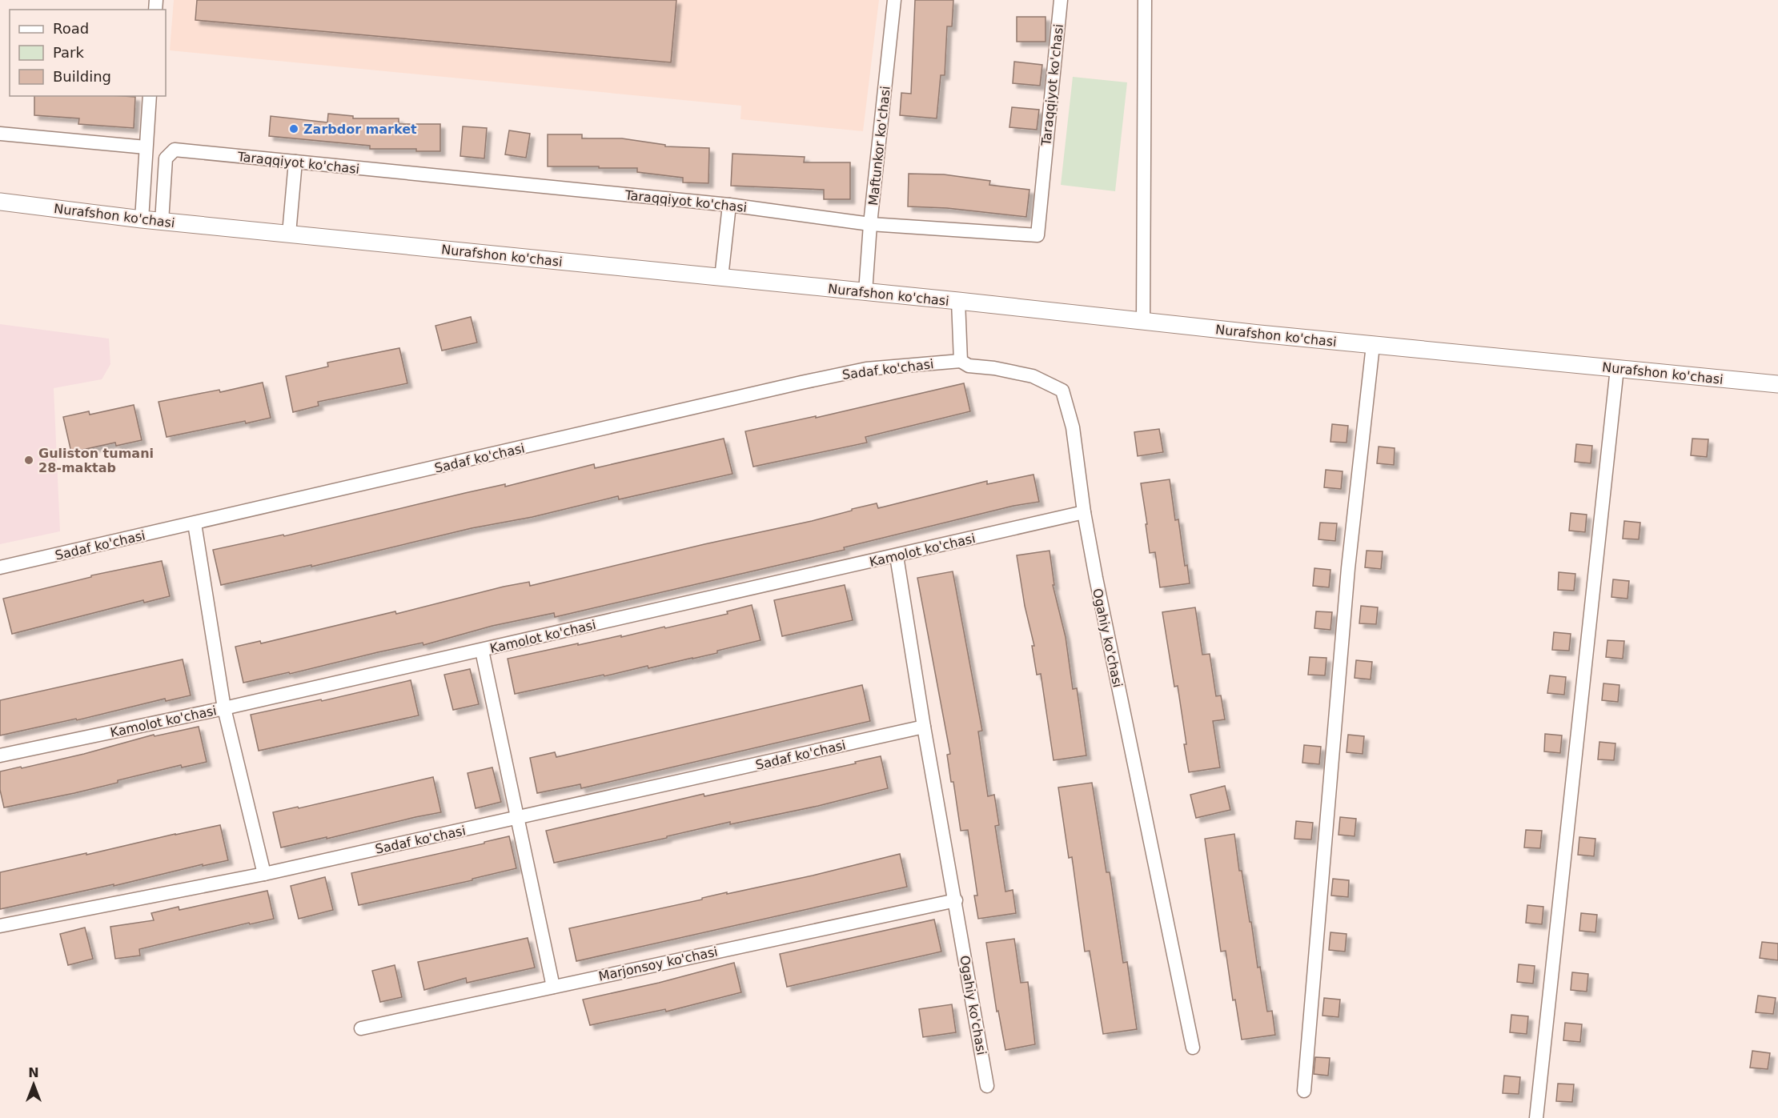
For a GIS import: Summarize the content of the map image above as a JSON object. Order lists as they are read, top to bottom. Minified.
{"streets":{"street":["Taraqqiyot ko'chasi","Maftunkor ko'chasi","Nurafshon ko'chasi","Sadaf ko'chasi","Kamolot ko'chasi","Ogahiy ko'chasi","Marjonsoy ko'chasi"]},"crossings":[["Taraqqiyot ko'chasi","Maftunkor ko'chasi"],["Taraqqiyot ko'chasi","Nurafshon ko'chasi"],["Maftunkor ko'chasi","Nurafshon ko'chasi"],["Sadaf ko'chasi","Ogahiy ko'chasi"],["Kamolot ko'chasi","Ogahiy ko'chasi"],["Ogahiy ko'chasi","Marjonsoy ko'chasi"]],"places":["Zarbdor market","Guliston tumani 28-maktab"],"legend":["Road","Park","Building"],"north":"top"}
